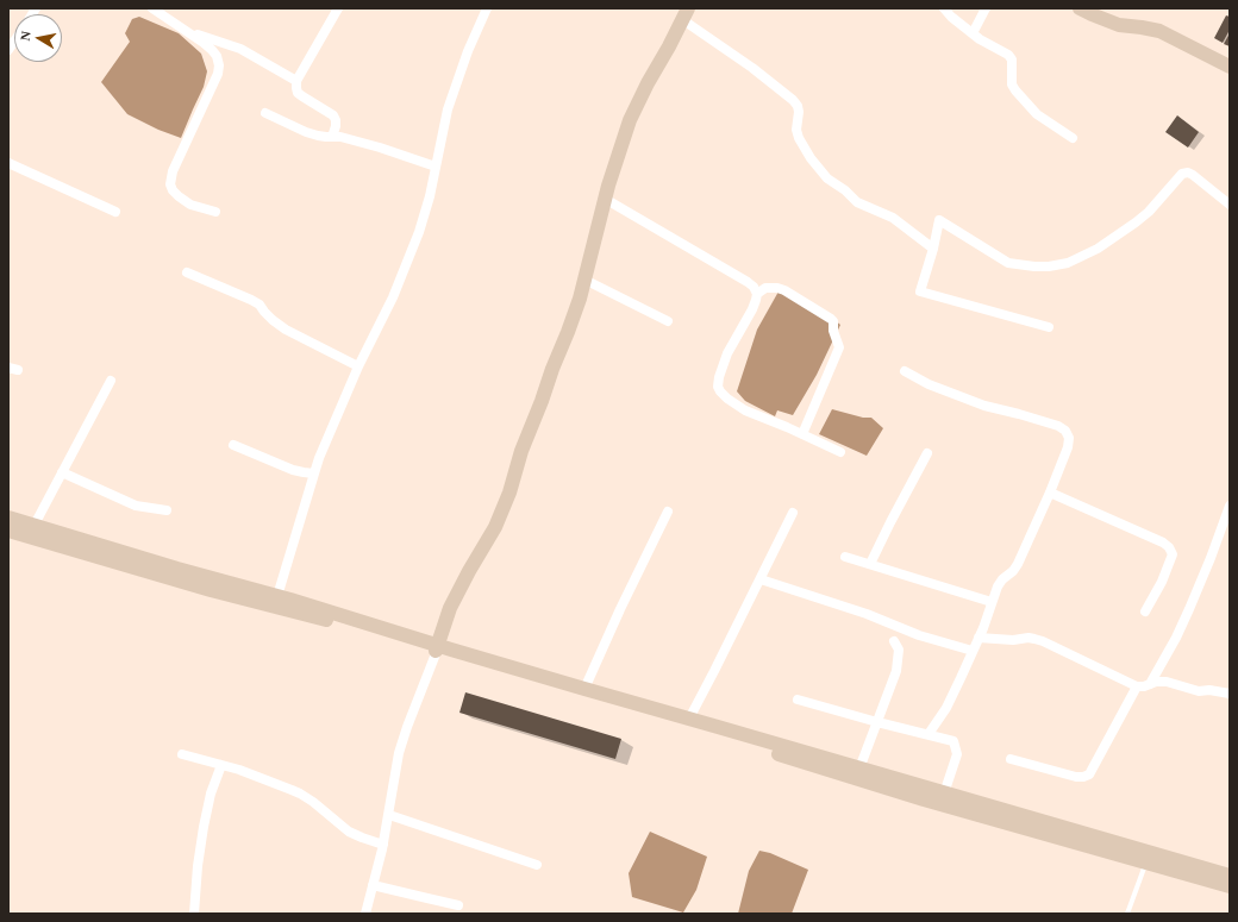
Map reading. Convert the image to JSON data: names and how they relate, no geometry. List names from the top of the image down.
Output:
{
  "north": "left"
}
